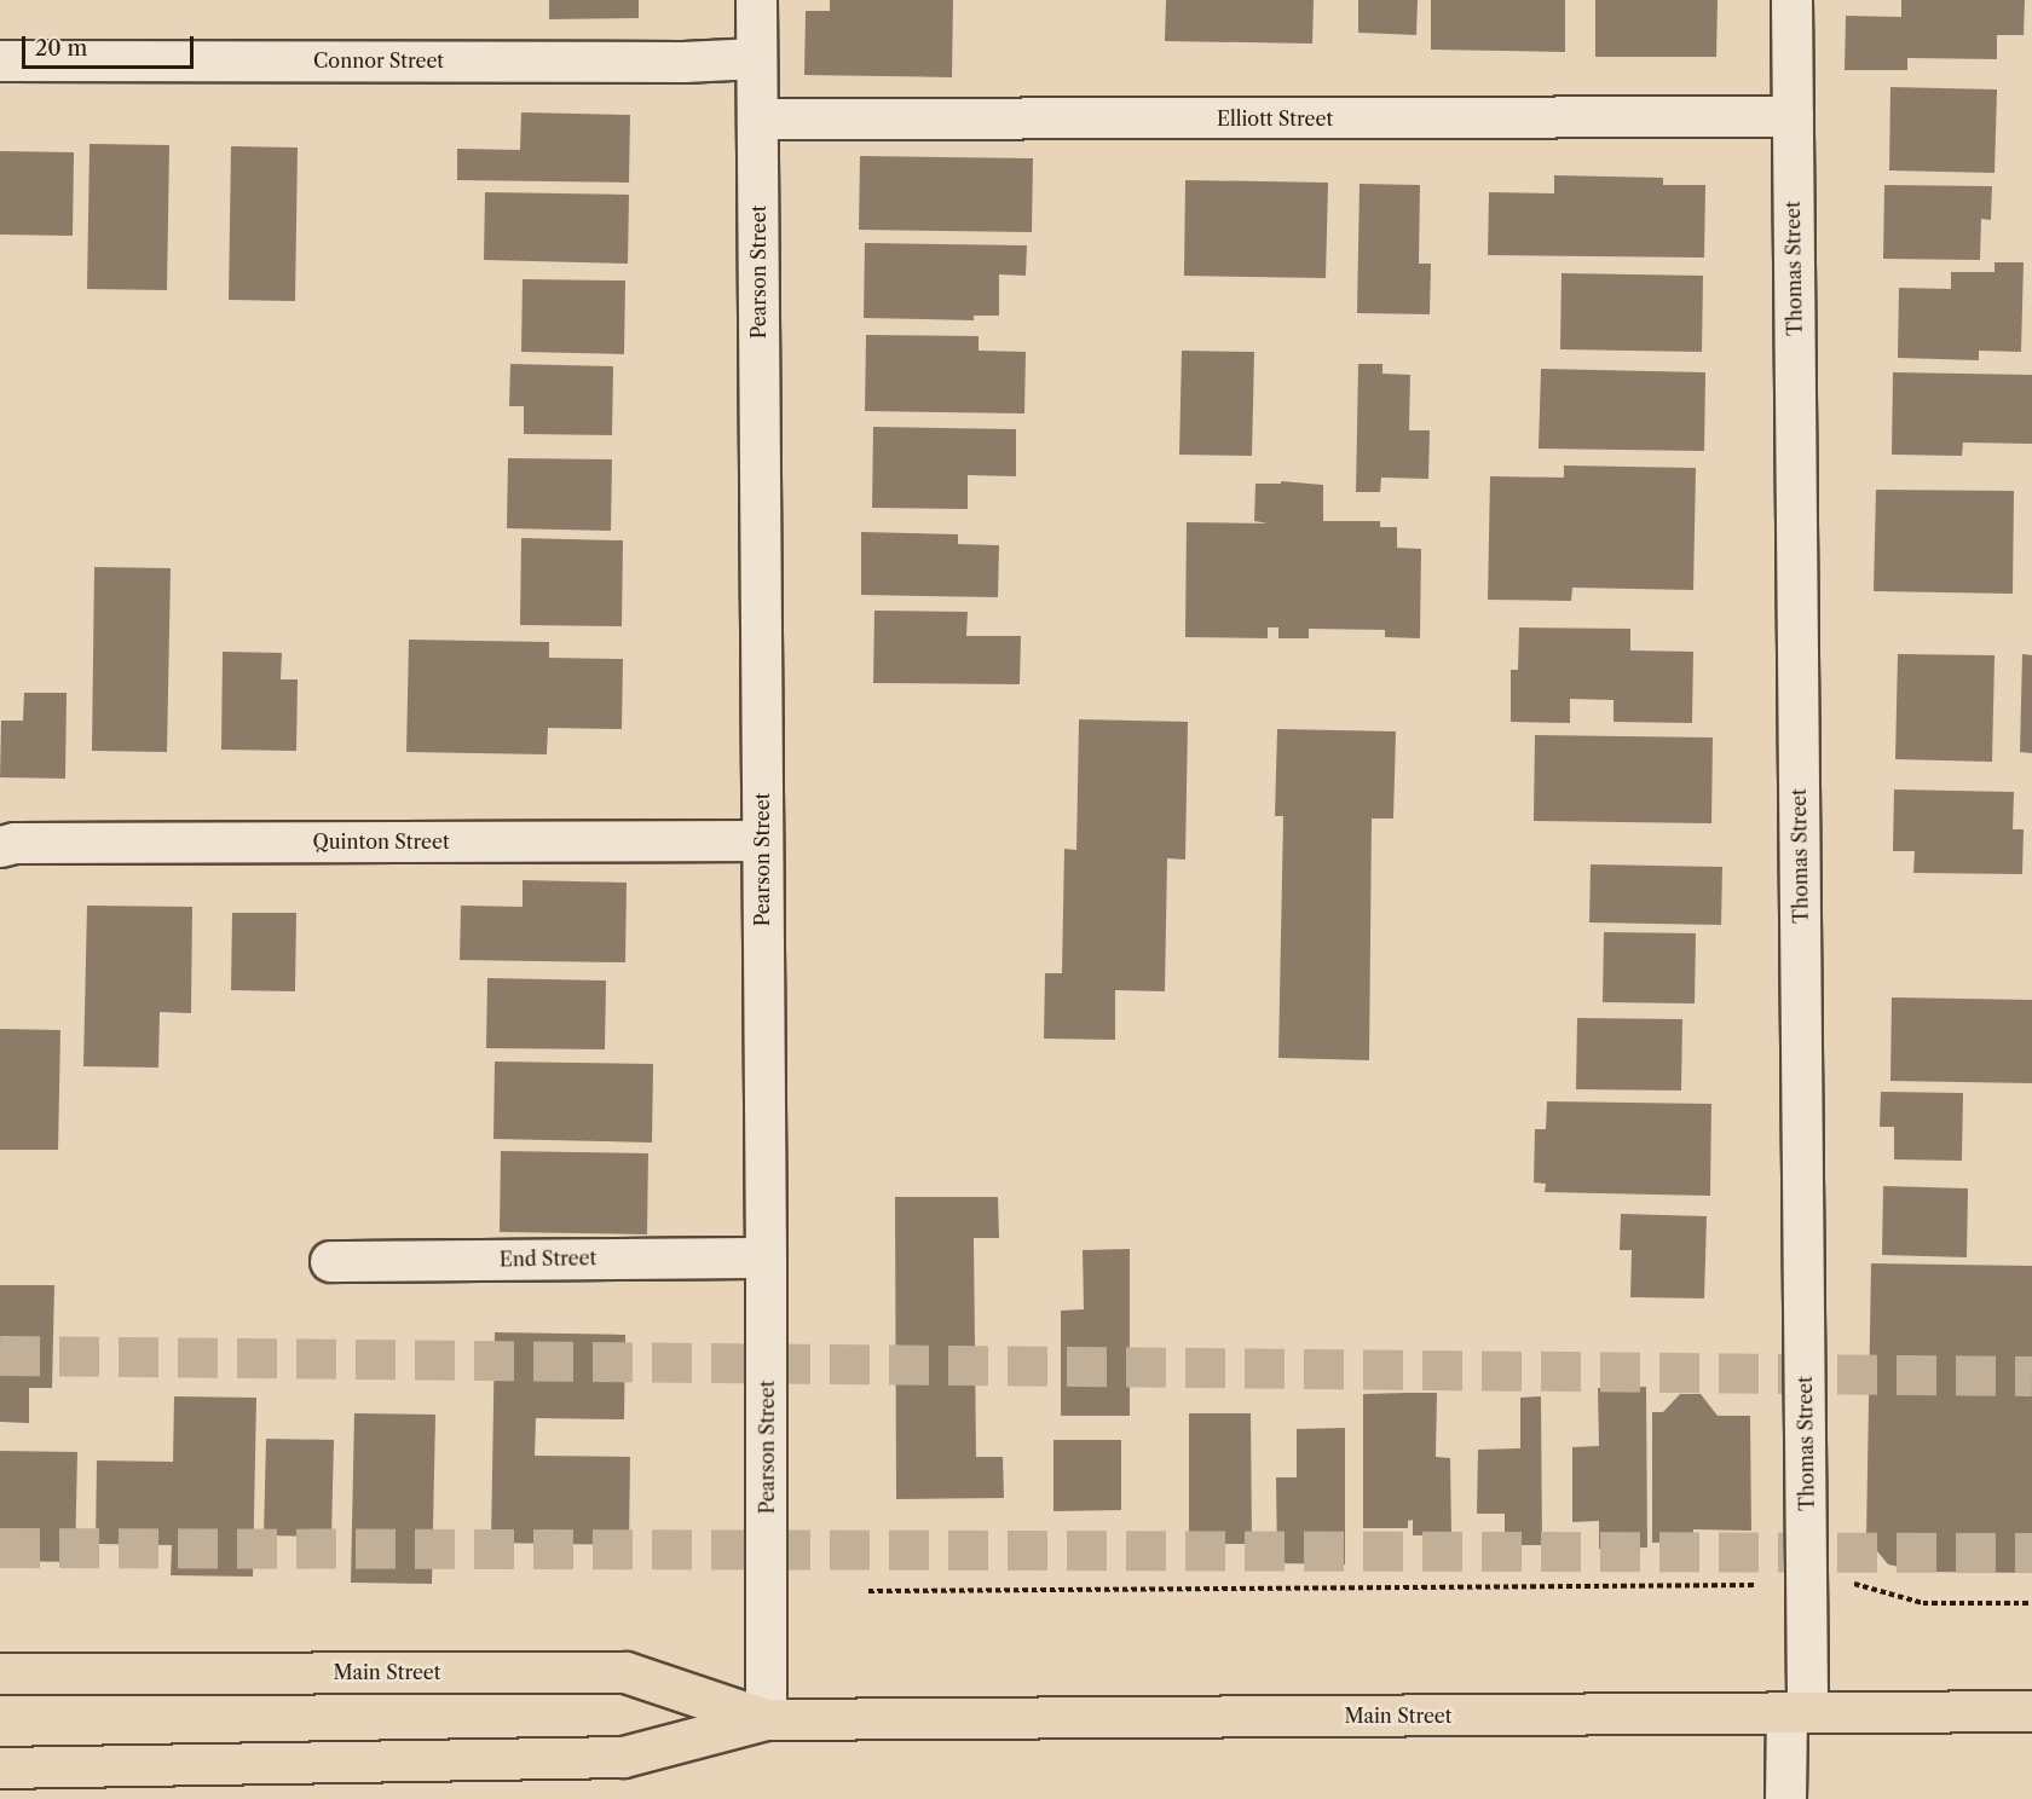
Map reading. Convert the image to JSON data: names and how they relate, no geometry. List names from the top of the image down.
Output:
{
  "streets": {
    "highway": ["Main Street"],
    "street": [
      "Connor Street",
      "Elliott Street",
      "Thomas Street",
      "Pearson Street",
      "Quinton Street",
      "End Street"
    ]
  },
  "crossings": [
    ["Connor Street", "Pearson Street"],
    ["Elliott Street", "Thomas Street"],
    ["Elliott Street", "Pearson Street"],
    ["Thomas Street", "Main Street"],
    ["Pearson Street", "Quinton Street"],
    ["Pearson Street", "End Street"],
    ["Pearson Street", "Main Street"]
  ],
  "scale_bar": "20 m"
}
